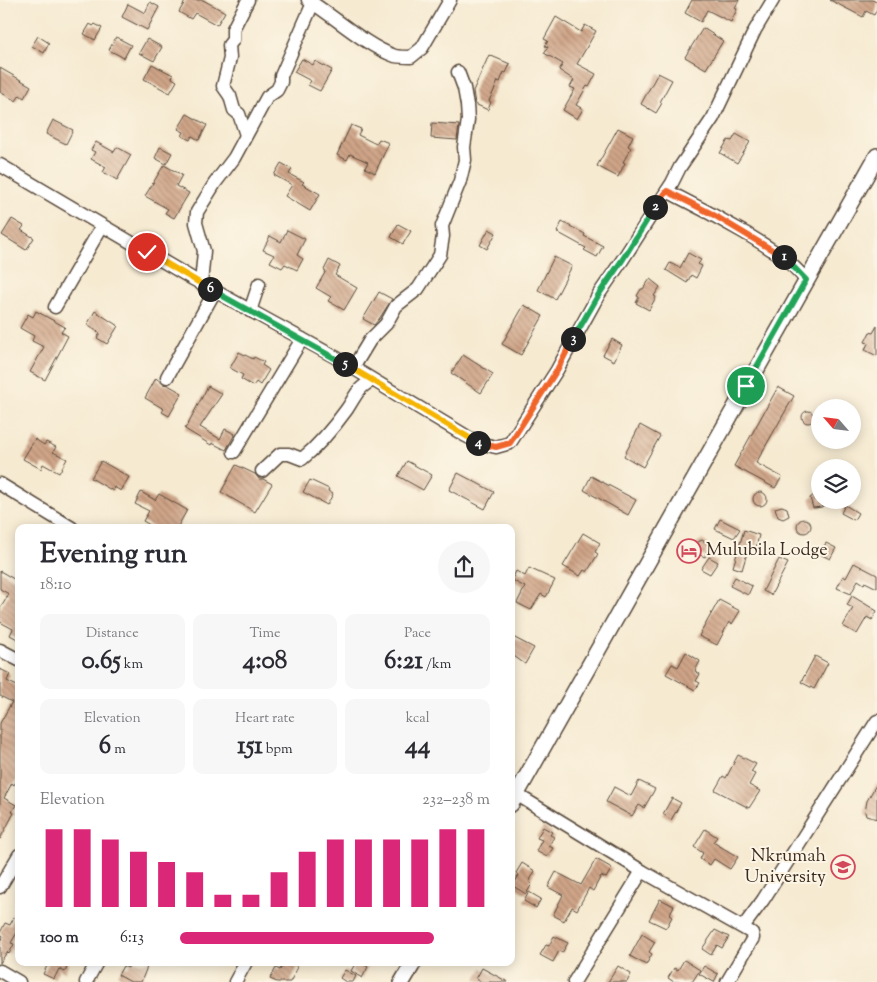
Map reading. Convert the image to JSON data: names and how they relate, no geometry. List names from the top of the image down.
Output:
{
  "places": {
    "hotel": ["Mulubila Lodge"],
    "school or university": ["Nkrumah University"]
  },
  "north": "top left",
  "page": {
    "pins": [
      "2",
      "1",
      "6",
      "3",
      "5",
      "4"
    ],
    "heading": ["Evening run", "18:10"],
    "stats": [
      ["Distance", "0.65 km"],
      ["Time", "4:08"],
      ["Pace", "6:21 /km"],
      ["Elevation", "6 m"],
      ["Heart rate", "151 bpm"],
      ["kcal", "44"]
    ],
    "chart": ["Elevation", "232–238 m"],
    "list": [
      {
        "name": "100 m",
        "note": "6:13"
      }
    ]
  }
}
